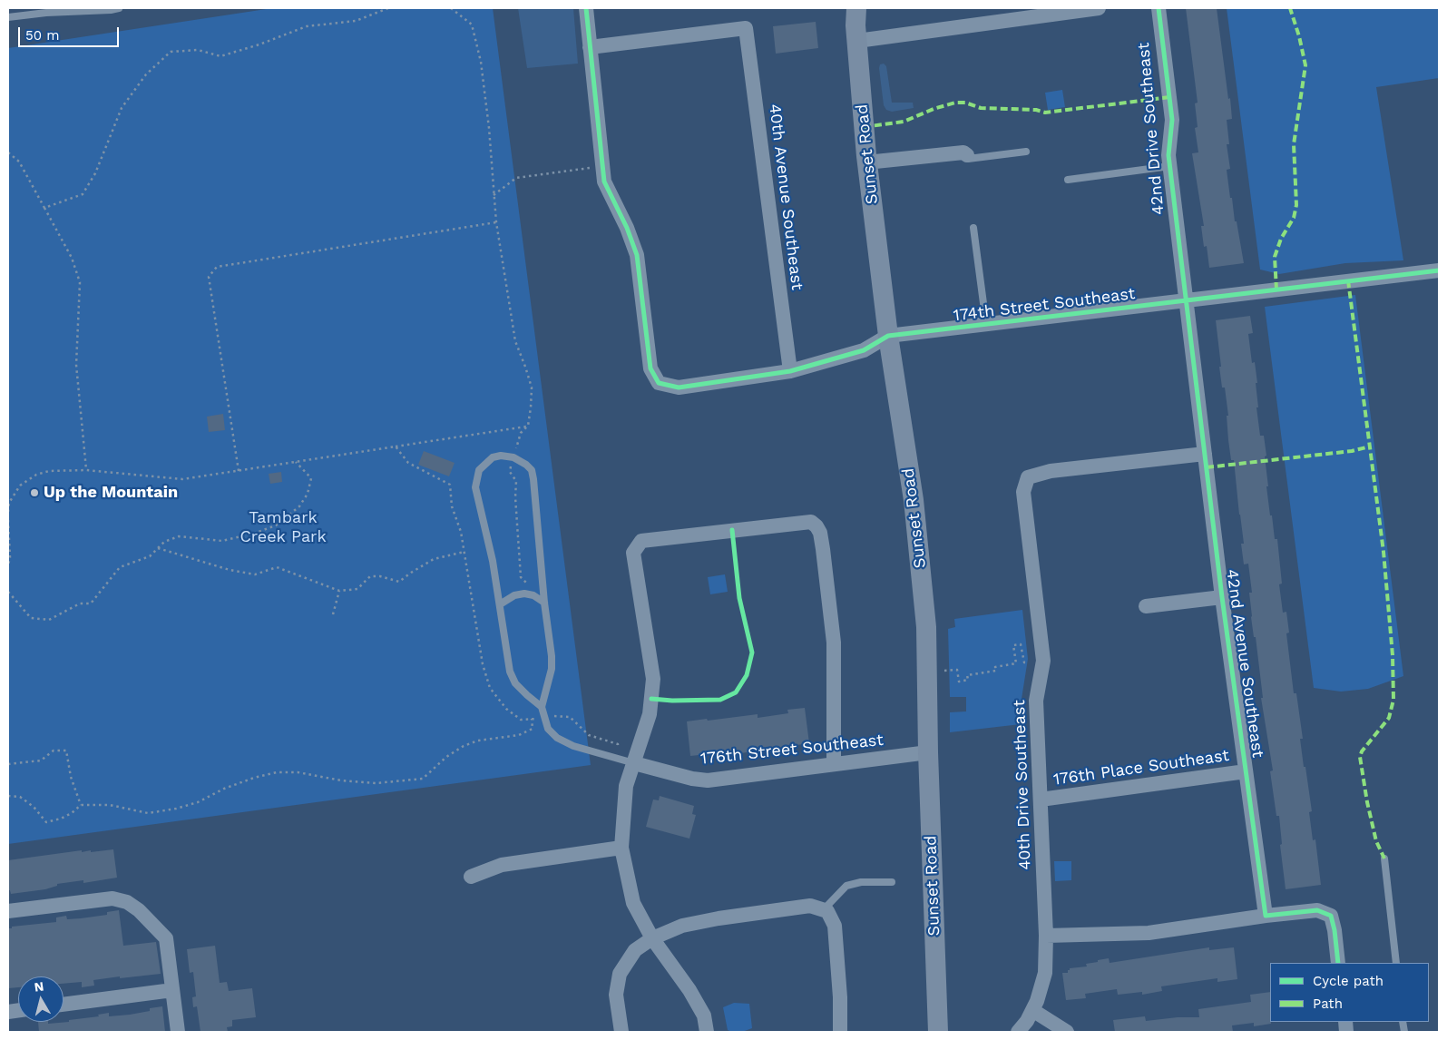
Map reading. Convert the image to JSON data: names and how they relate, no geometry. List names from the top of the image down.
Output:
{
  "streets": {
    "street": [
      "42nd Drive Southeast",
      "Sunset Road",
      "40th Avenue Southeast",
      "174th Street Southeast",
      "42nd Avenue Southeast",
      "176th Street Southeast",
      "176th Place Southeast",
      "40th Drive Southeast"
    ]
  },
  "crossings": [
    ["42nd Drive Southeast", "174th Street Southeast"],
    ["42nd Drive Southeast", "42nd Avenue Southeast"],
    ["Sunset Road", "174th Street Southeast"],
    ["Sunset Road", "176th Street Southeast"],
    ["40th Avenue Southeast", "174th Street Southeast"],
    ["174th Street Southeast", "42nd Avenue Southeast"],
    ["42nd Avenue Southeast", "176th Place Southeast"],
    ["42nd Avenue Southeast", "40th Drive Southeast"],
    ["176th Place Southeast", "40th Drive Southeast"]
  ],
  "parks": ["Tambark Creek Park"],
  "places": ["Up the Mountain"],
  "legend": ["Cycle path", "Path"],
  "scale_bar": "50 m",
  "north": "top"
}
